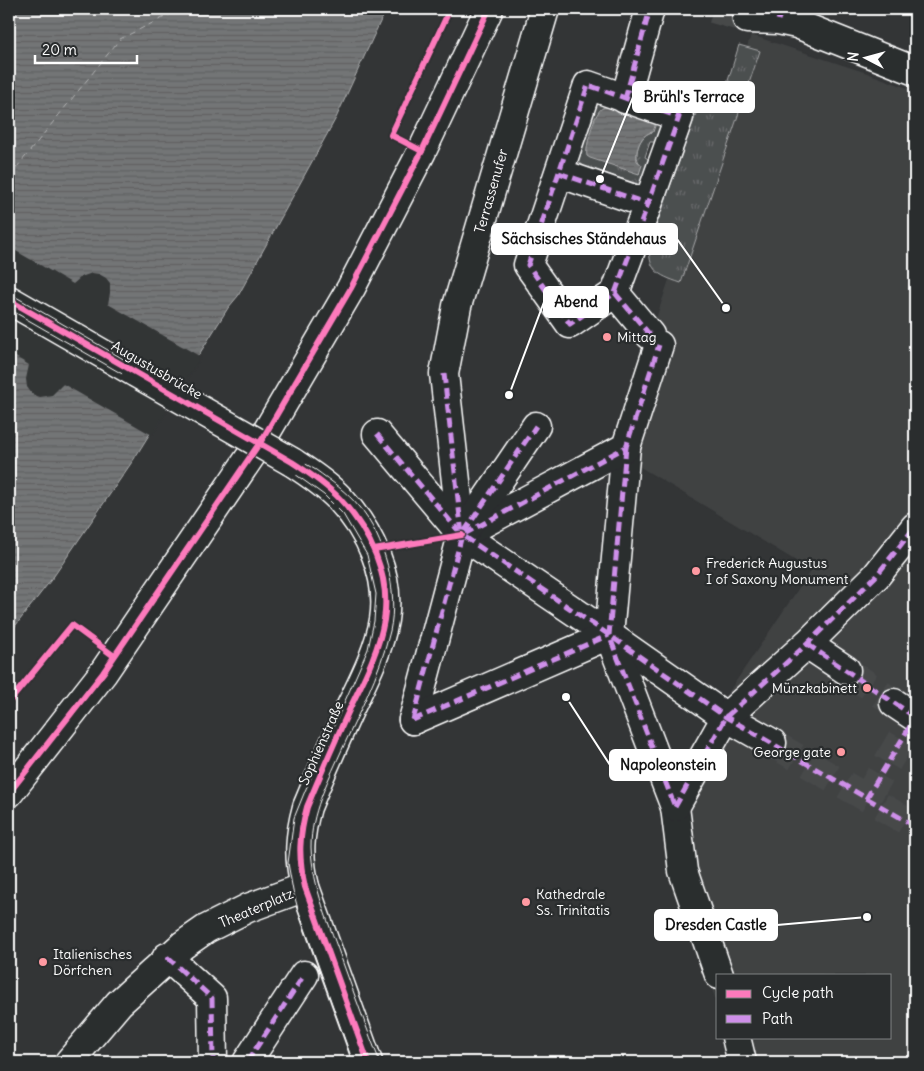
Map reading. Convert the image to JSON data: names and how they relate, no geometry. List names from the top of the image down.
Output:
{
  "streets": {
    "street": [
      "Terrassenufer",
      "Augustusbrücke",
      "Sophienstraße",
      "Theaterplatz"
    ]
  },
  "crossings": [
    ["Augustusbrücke", "Sophienstraße"],
    ["Sophienstraße", "Theaterplatz"]
  ],
  "places": [
    "Brühl's Terrace",
    "Sächsisches Ständehaus",
    "Mittag",
    "Abend",
    "Frederick Augustus I of Saxony Monument",
    "Münzkabinett",
    "Napoleonstein",
    "George gate",
    "Kathedrale Ss. Trinitatis",
    "Dresden Castle",
    "Italienisches Dörfchen"
  ],
  "legend": ["Cycle path", "Path"],
  "scale_bar": "20 m",
  "north": "left"
}
